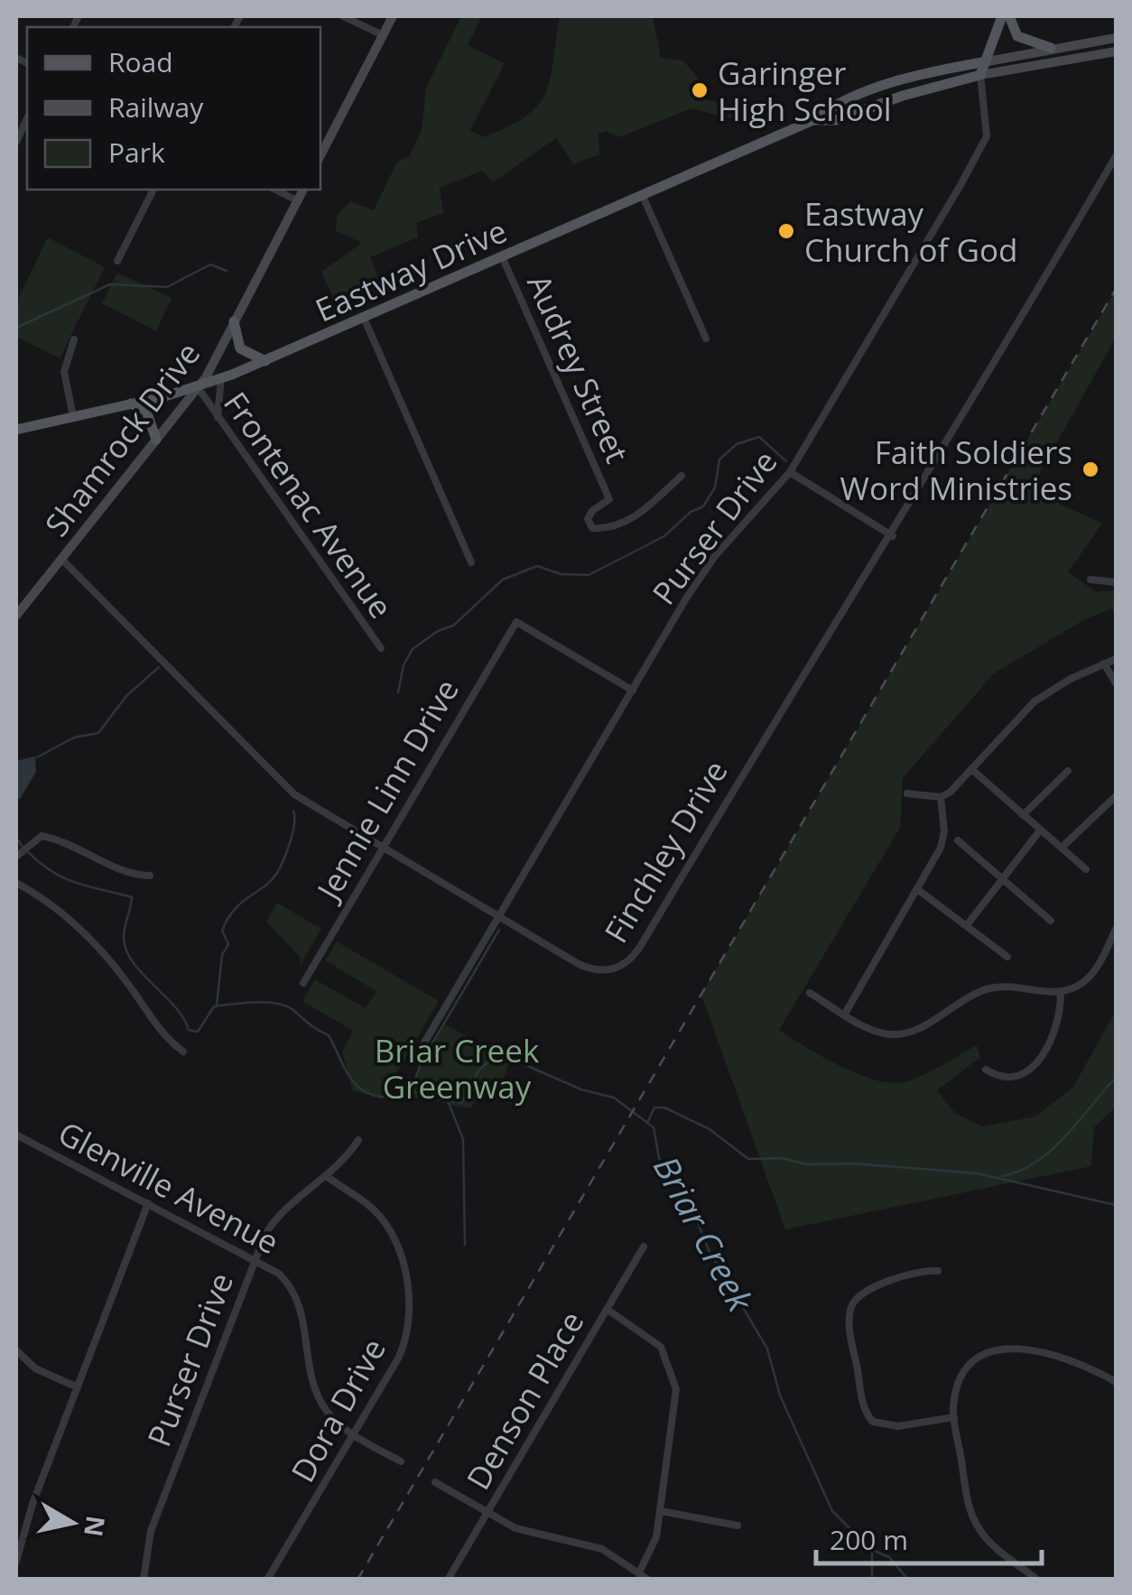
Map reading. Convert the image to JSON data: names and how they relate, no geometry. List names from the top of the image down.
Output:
{
  "streets": {
    "main road": ["Eastway Drive"],
    "street": [
      "Audrey Street",
      "Shamrock Drive",
      "Frontenac Avenue",
      "Purser Drive",
      "Jennie Linn Drive",
      "Finchley Drive",
      "Glenville Avenue",
      "Denson Place",
      "Dora Drive"
    ]
  },
  "crossings": [
    ["Eastway Drive", "Audrey Street"],
    ["Eastway Drive", "Shamrock Drive"],
    ["Eastway Drive", "Frontenac Avenue"],
    ["Eastway Drive", "Purser Drive"],
    ["Shamrock Drive", "Frontenac Avenue"],
    ["Shamrock Drive", "Finchley Drive"],
    ["Purser Drive", "Jennie Linn Drive"],
    ["Purser Drive", "Finchley Drive"],
    ["Purser Drive", "Glenville Avenue"],
    ["Purser Drive", "Dora Drive"],
    ["Jennie Linn Drive", "Finchley Drive"],
    ["Glenville Avenue", "Dora Drive"]
  ],
  "water": ["Briar Creek"],
  "parks": ["Briar Creek Greenway"],
  "places": ["Garinger High School", "Eastway Church of God", "Faith Soldiers Word Ministries"],
  "legend": ["Road", "Railway", "Park"],
  "scale_bar": "200 m",
  "north": "right"
}
